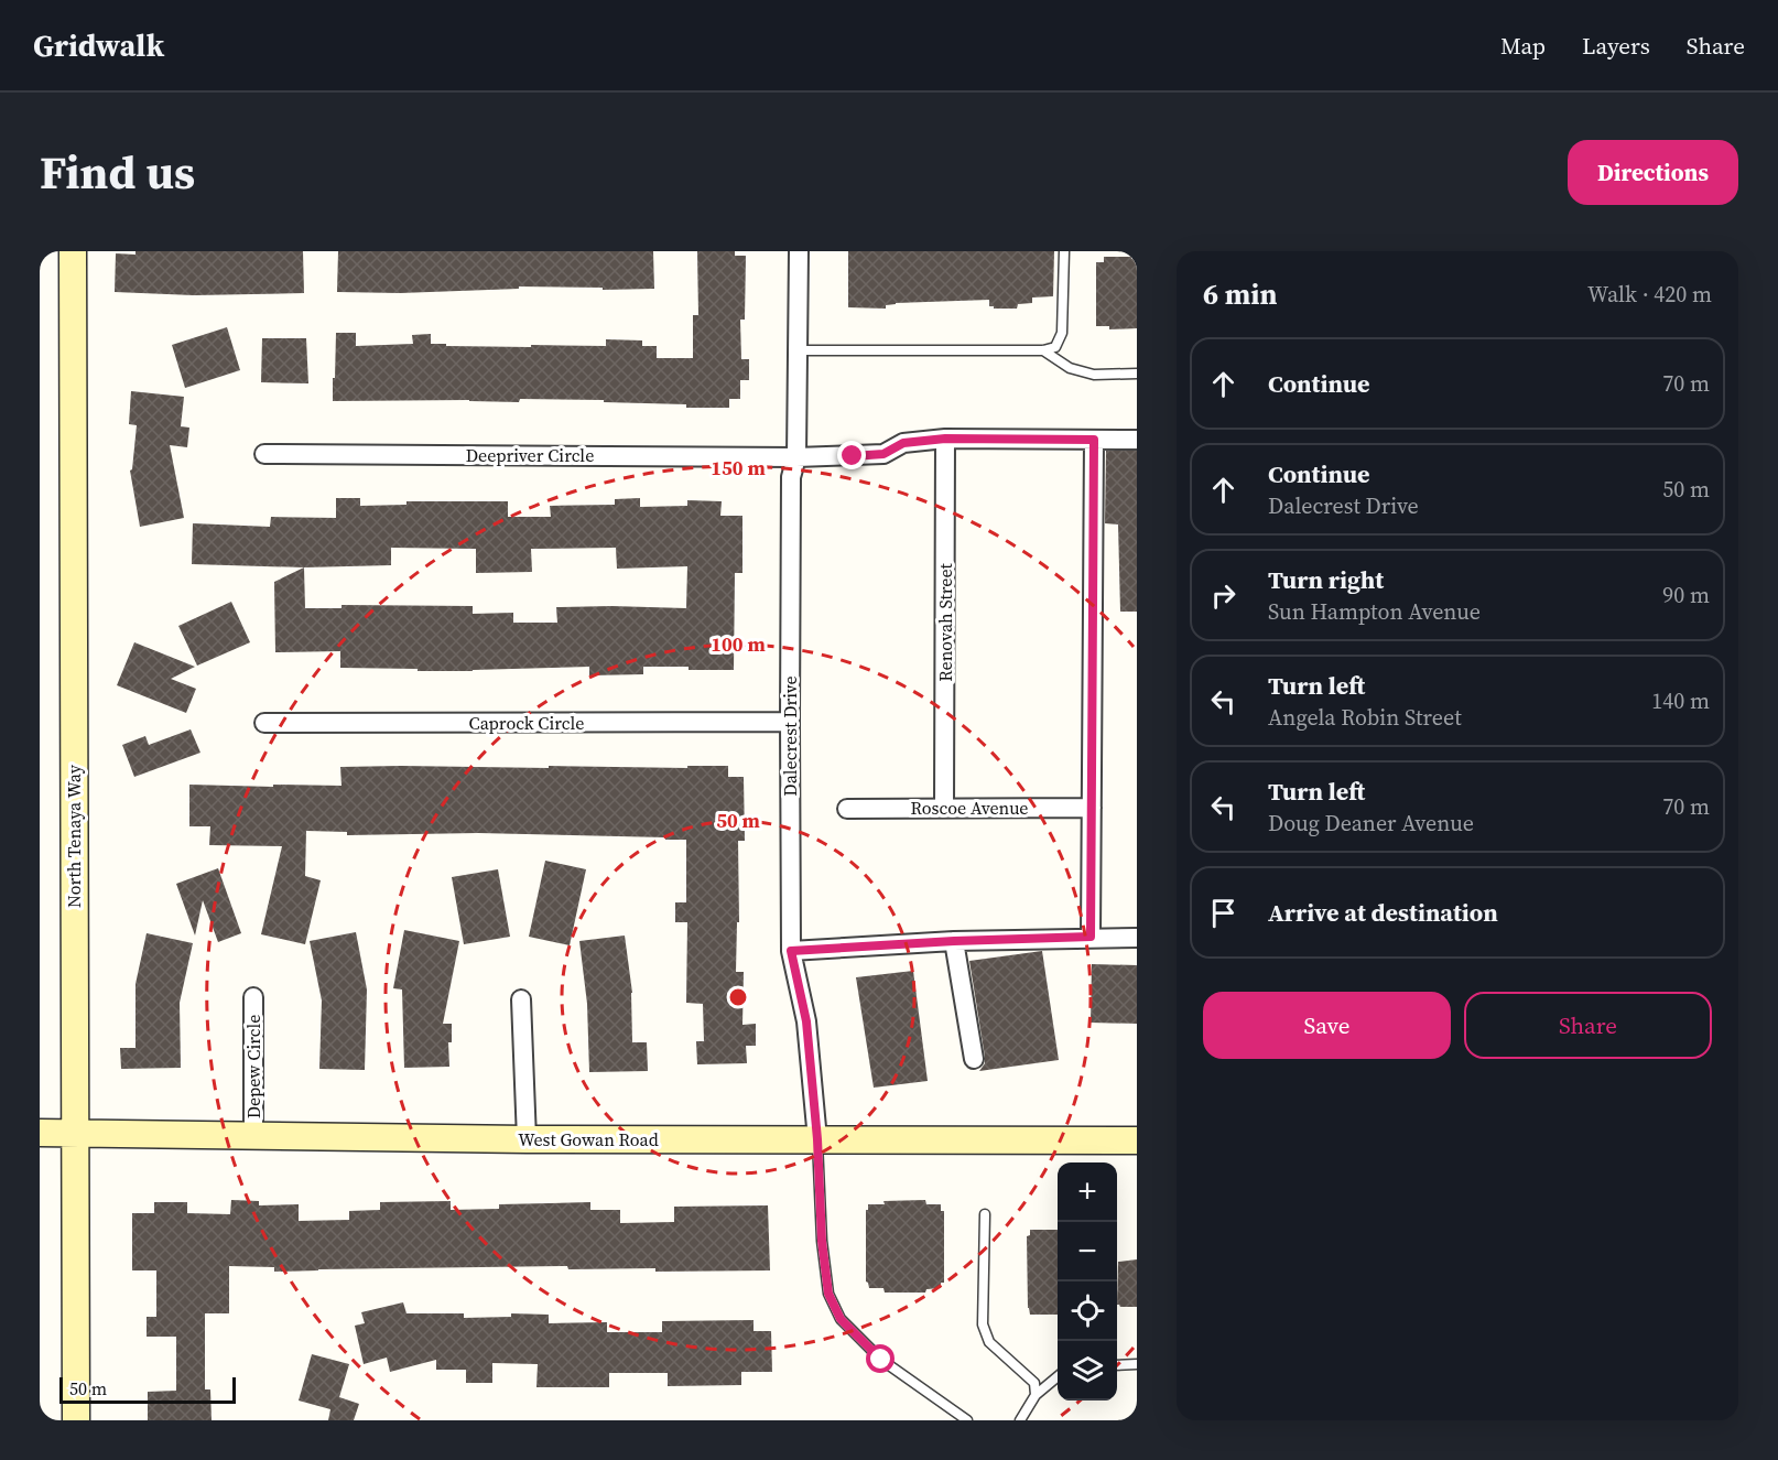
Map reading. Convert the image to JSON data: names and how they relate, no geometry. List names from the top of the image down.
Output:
{
  "streets": {
    "main road": ["North Tenaya Way", "West Gowan Road"],
    "street": [
      "Deepriver Circle",
      "Renovah Street",
      "Caprock Circle",
      "Dalecrest Drive",
      "Roscoe Avenue",
      "Depew Circle"
    ]
  },
  "crossings": [
    ["Deepriver Circle", "Renovah Street"],
    ["Deepriver Circle", "Dalecrest Drive"],
    ["Renovah Street", "Roscoe Avenue"],
    ["Caprock Circle", "Dalecrest Drive"],
    ["Dalecrest Drive", "West Gowan Road"],
    ["North Tenaya Way", "West Gowan Road"],
    ["Depew Circle", "West Gowan Road"]
  ],
  "scale_bar": "50 m",
  "page": {
    "header": "Gridwalk",
    "nav": ["Map", "Layers", "Share"],
    "title": "Find us",
    "buttons": [
      "Directions",
      ["Save", "Share"]
    ],
    "heading": ["6 min", "Walk · 420 m"],
    "list": [
      ["Continue", "70 m"],
      ["Continue", "Dalecrest Drive", "50 m"],
      ["Turn right", "Sun Hampton Avenue", "90 m"],
      ["Turn left", "Angela Robin Street", "140 m"],
      ["Turn left", "Doug Deaner Avenue", "70 m"],
      "Arrive at destination"
    ],
    "map_buttons": ["+", "−"],
    "scale": "50 m"
  },
  "rings": ["150 m", "100 m", "50 m"]
}
